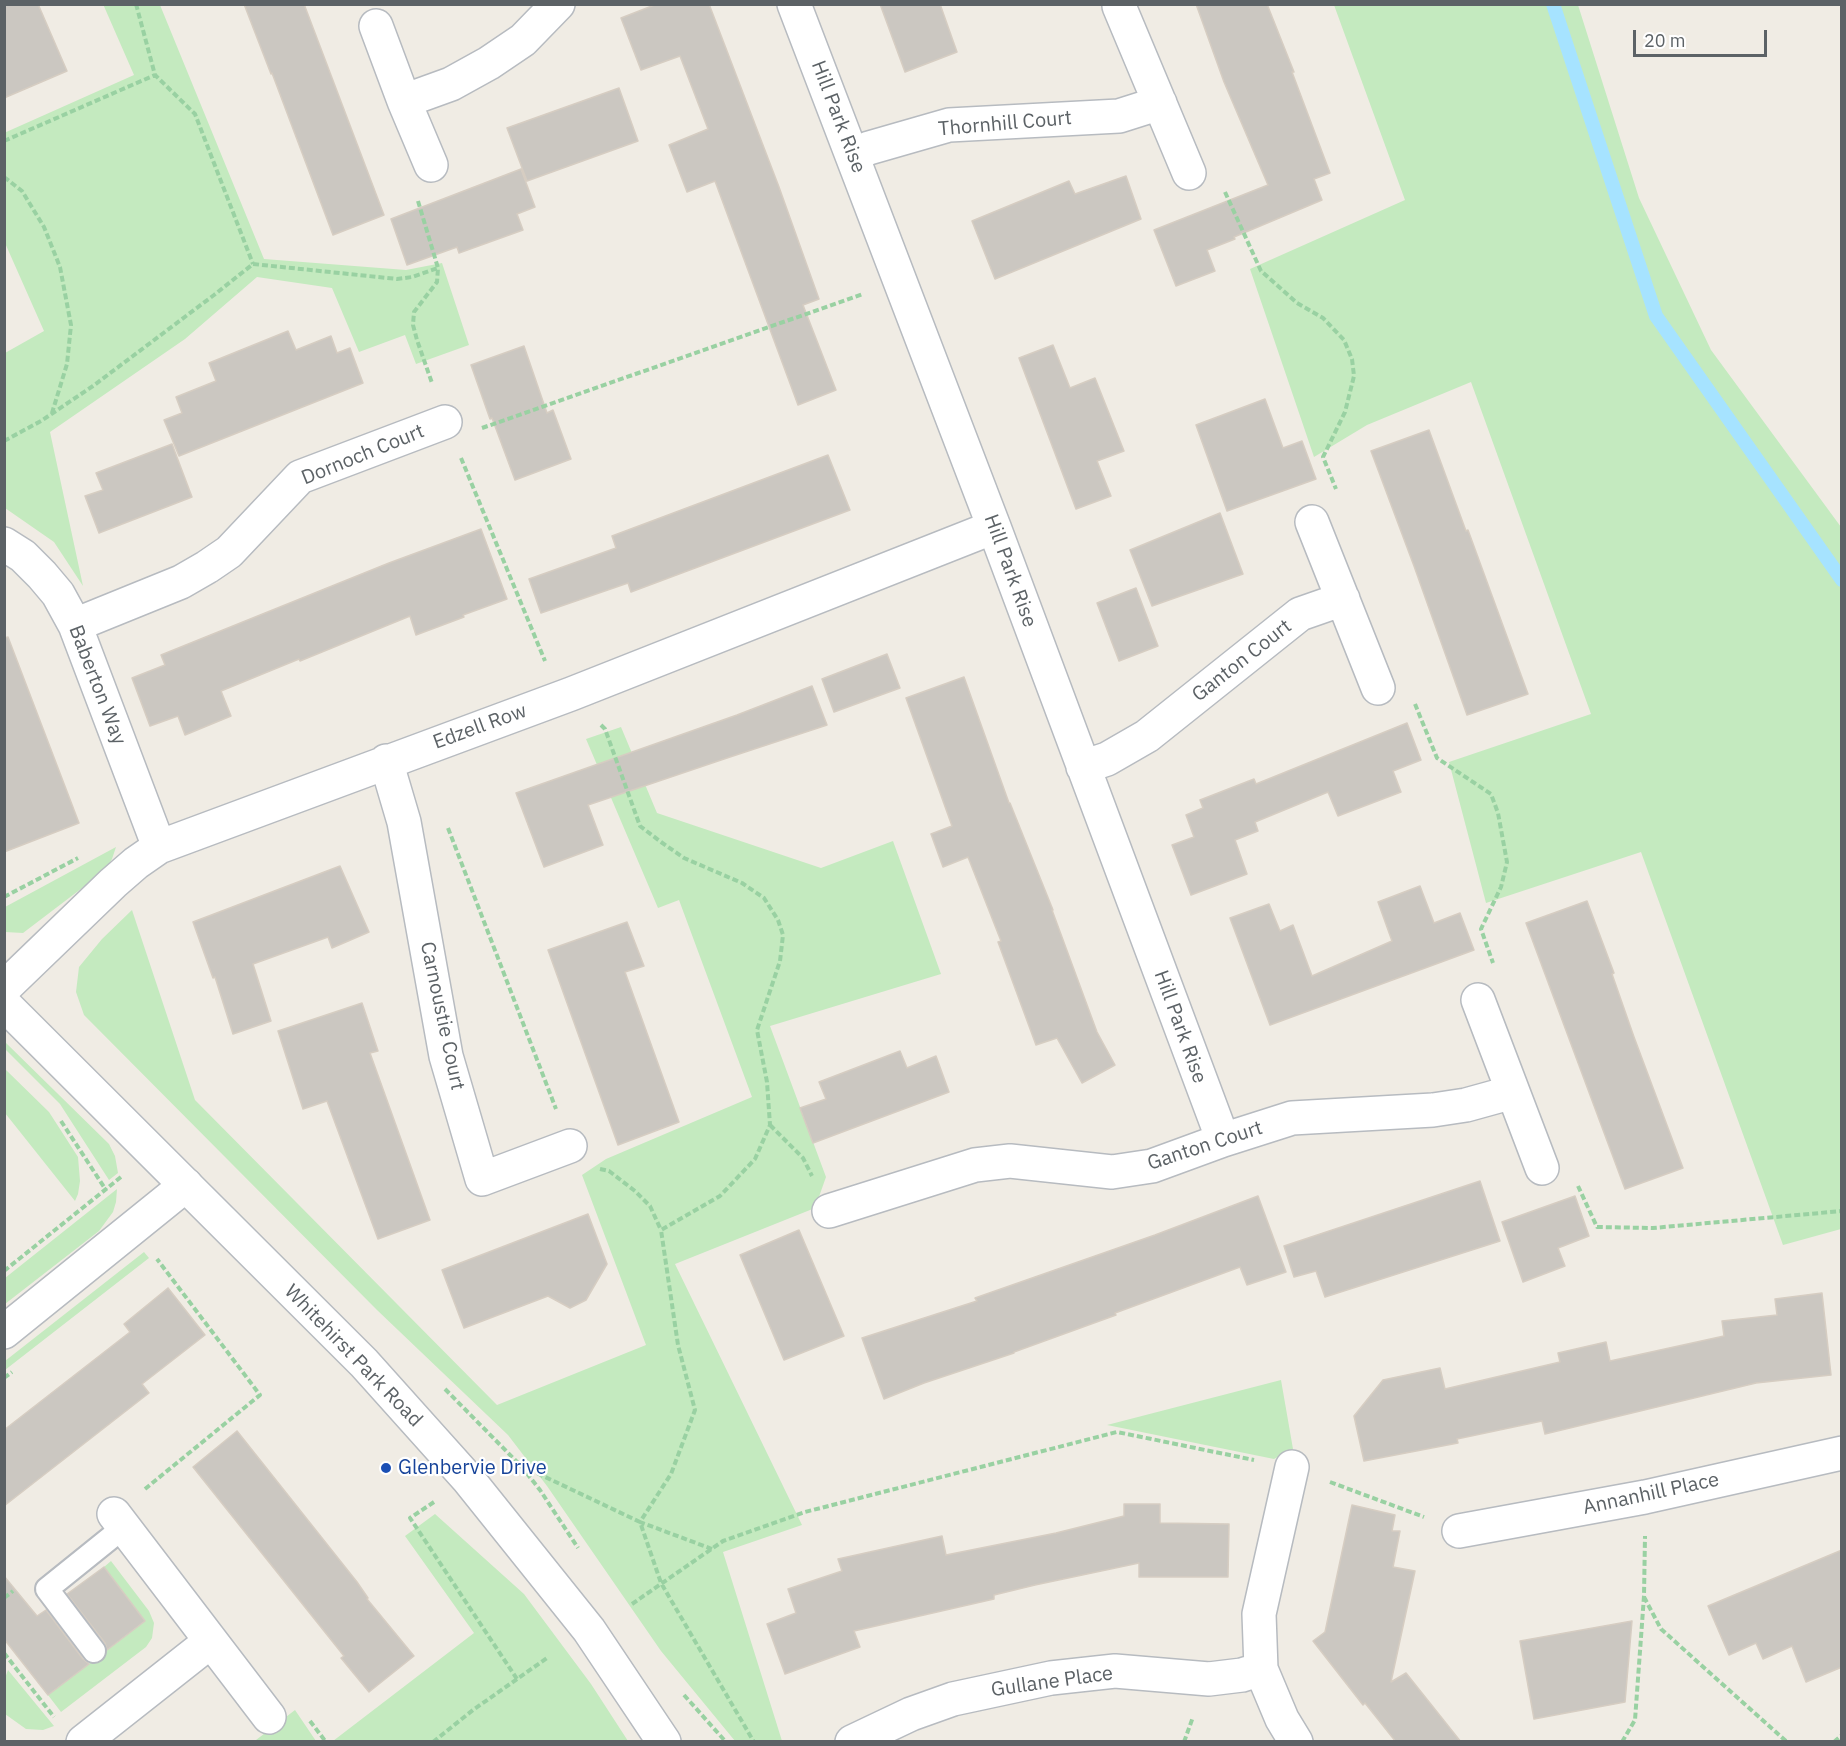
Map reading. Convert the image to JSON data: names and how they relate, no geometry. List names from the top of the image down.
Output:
{
  "streets": {
    "street": [
      "Hill Park Rise",
      "Thornhill Court",
      "Dornoch Court",
      "Ganton Court",
      "Baberton Way",
      "Edzell Row",
      "Carnoustie Court",
      "Whitehirst Park Road",
      "Annanhill Place",
      "Gullane Place"
    ]
  },
  "crossings": [
    ["Hill Park Rise", "Thornhill Court"],
    ["Hill Park Rise", "Ganton Court"],
    ["Hill Park Rise", "Edzell Row"],
    ["Dornoch Court", "Baberton Way"],
    ["Baberton Way", "Edzell Row"],
    ["Edzell Row", "Carnoustie Court"]
  ],
  "places": ["Glenbervie Drive"],
  "scale_bar": "20 m"
}
